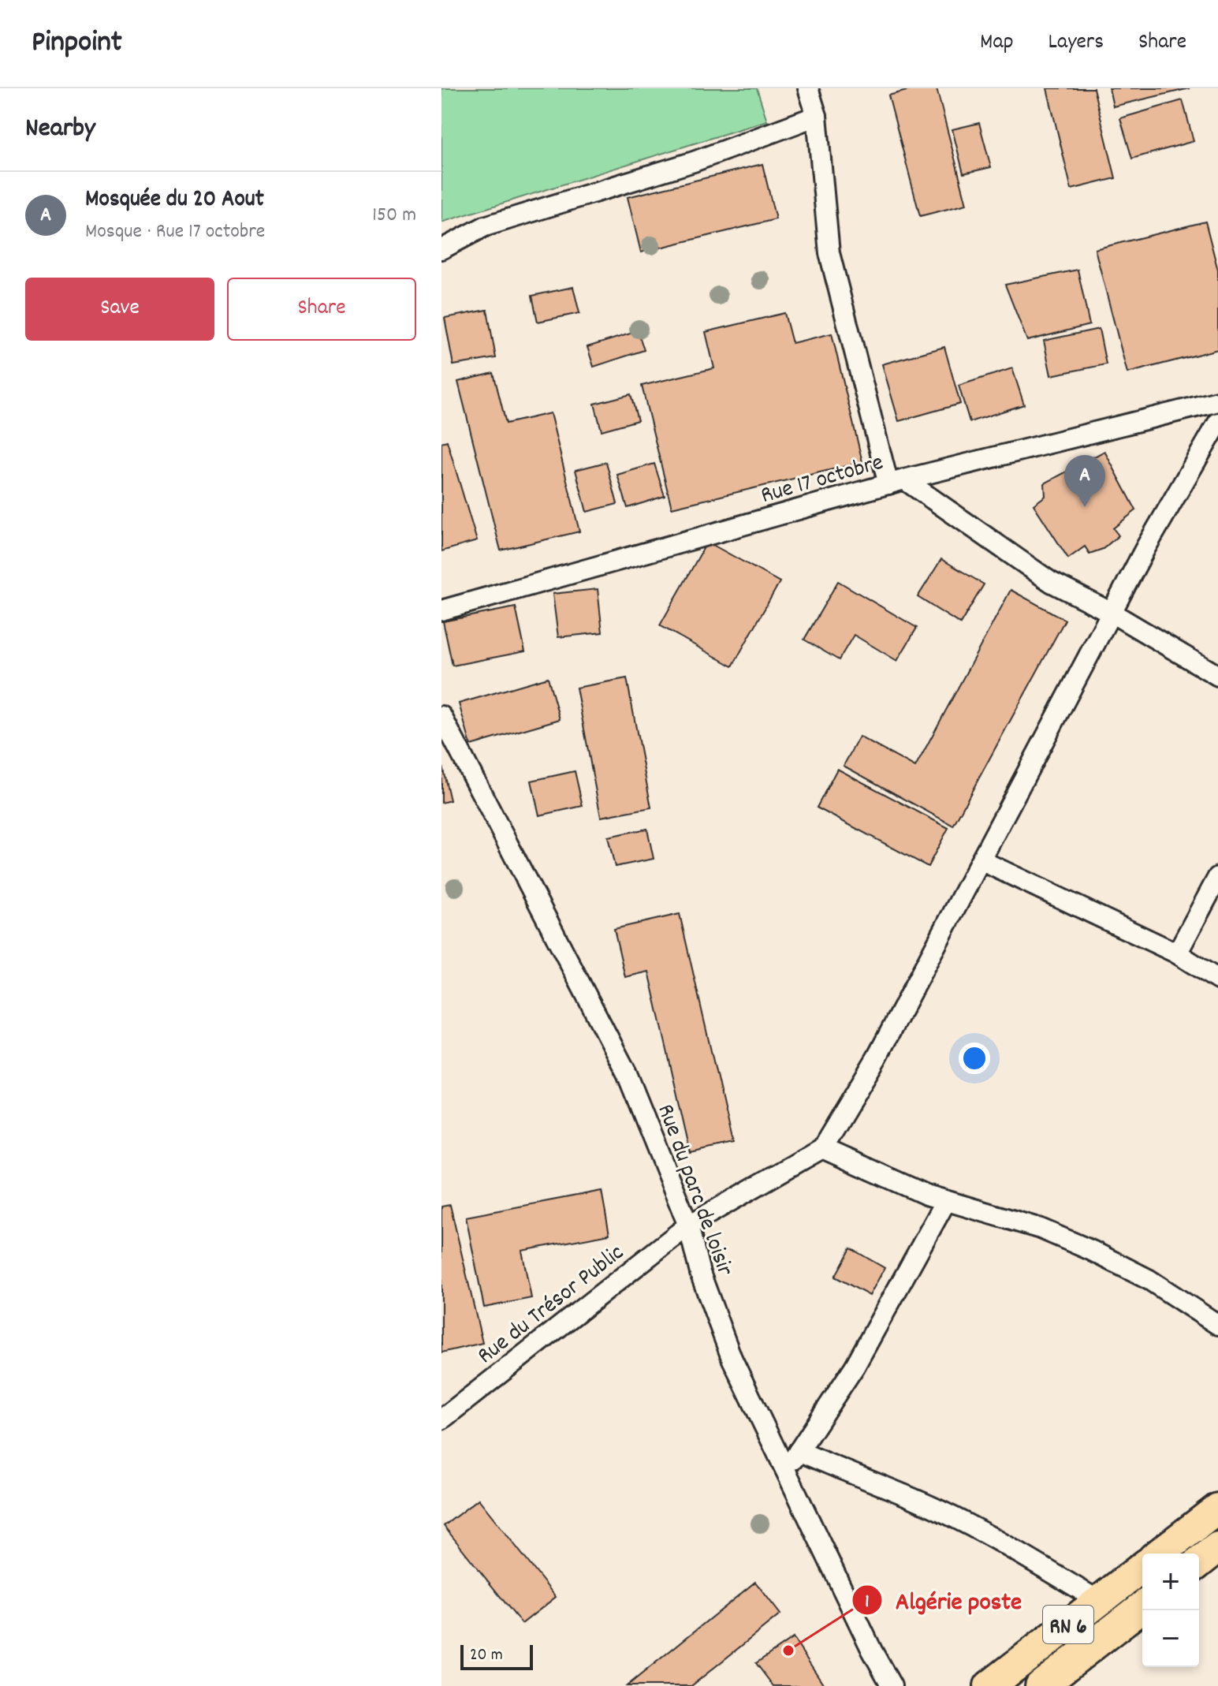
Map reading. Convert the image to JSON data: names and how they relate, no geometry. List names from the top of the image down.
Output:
{
  "streets": {
    "main road": ["RN 6"],
    "street": ["Rue 17 octobre", "Rue du parc de loisir", "Rue du Trésor Public"]
  },
  "crossings": [
    ["Rue du parc de loisir", "Rue du Trésor Public"]
  ],
  "places": ["Algérie poste"],
  "scale_bar": "20 m",
  "page": {
    "header": "Pinpoint",
    "nav": ["Map", "Layers", "Share"],
    "heading": "Nearby",
    "list": [
      {
        "mark": "A",
        "name": "Mosquée du 20 Aout",
        "note": "Mosque · Rue 17 octobre",
        "value": "150 m"
      }
    ],
    "buttons": ["Save", "Share"],
    "pins": "A",
    "map_buttons": ["+", "−"],
    "scale": "20 m"
  }
}
